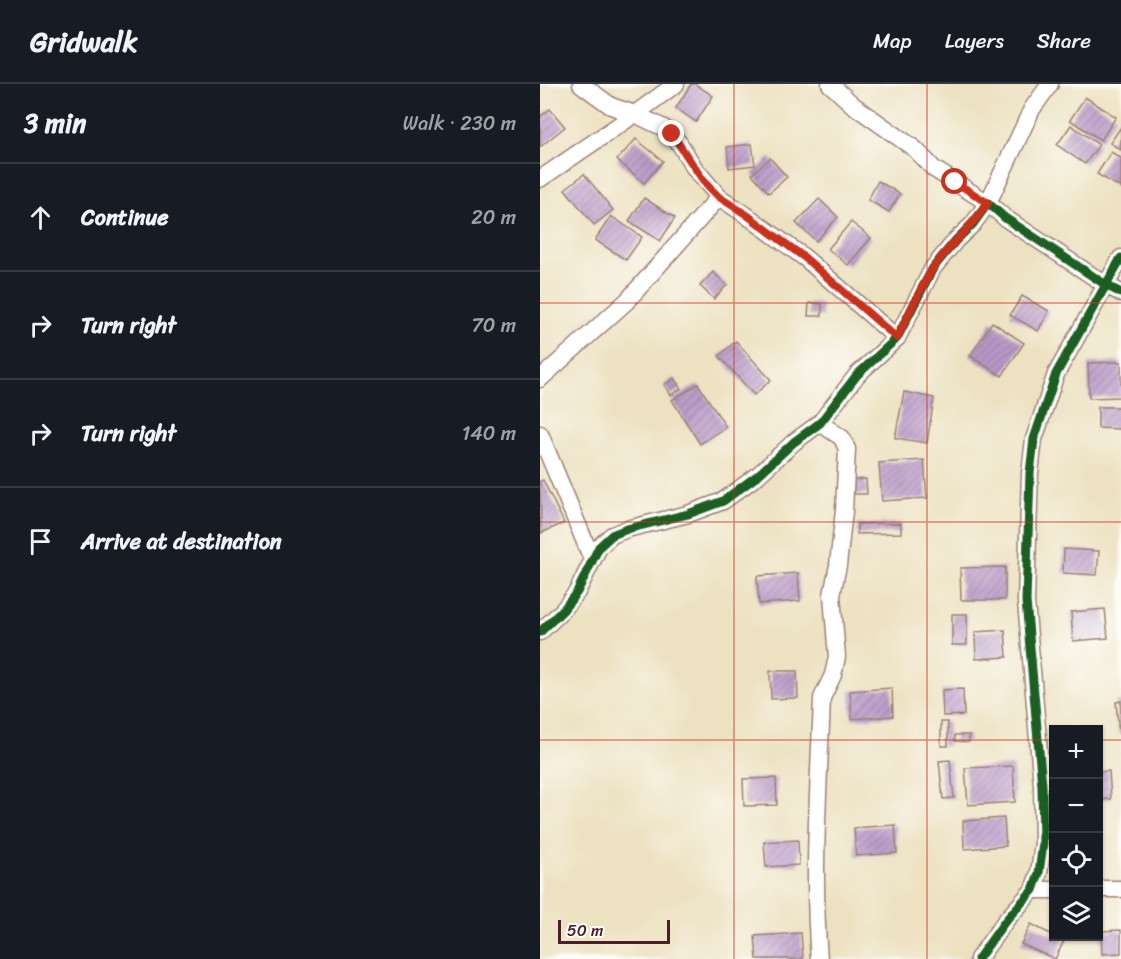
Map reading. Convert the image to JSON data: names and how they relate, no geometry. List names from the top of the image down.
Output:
{
  "scale_bar": "50 m",
  "page": {
    "header": "Gridwalk",
    "nav": ["Map", "Layers", "Share"],
    "heading": ["3 min", "Walk · 230 m"],
    "list": [
      ["Continue", "20 m"],
      ["Turn right", "70 m"],
      ["Turn right", "140 m"],
      "Arrive at destination"
    ],
    "map_buttons": ["+", "−"],
    "scale": "50 m"
  }
}
